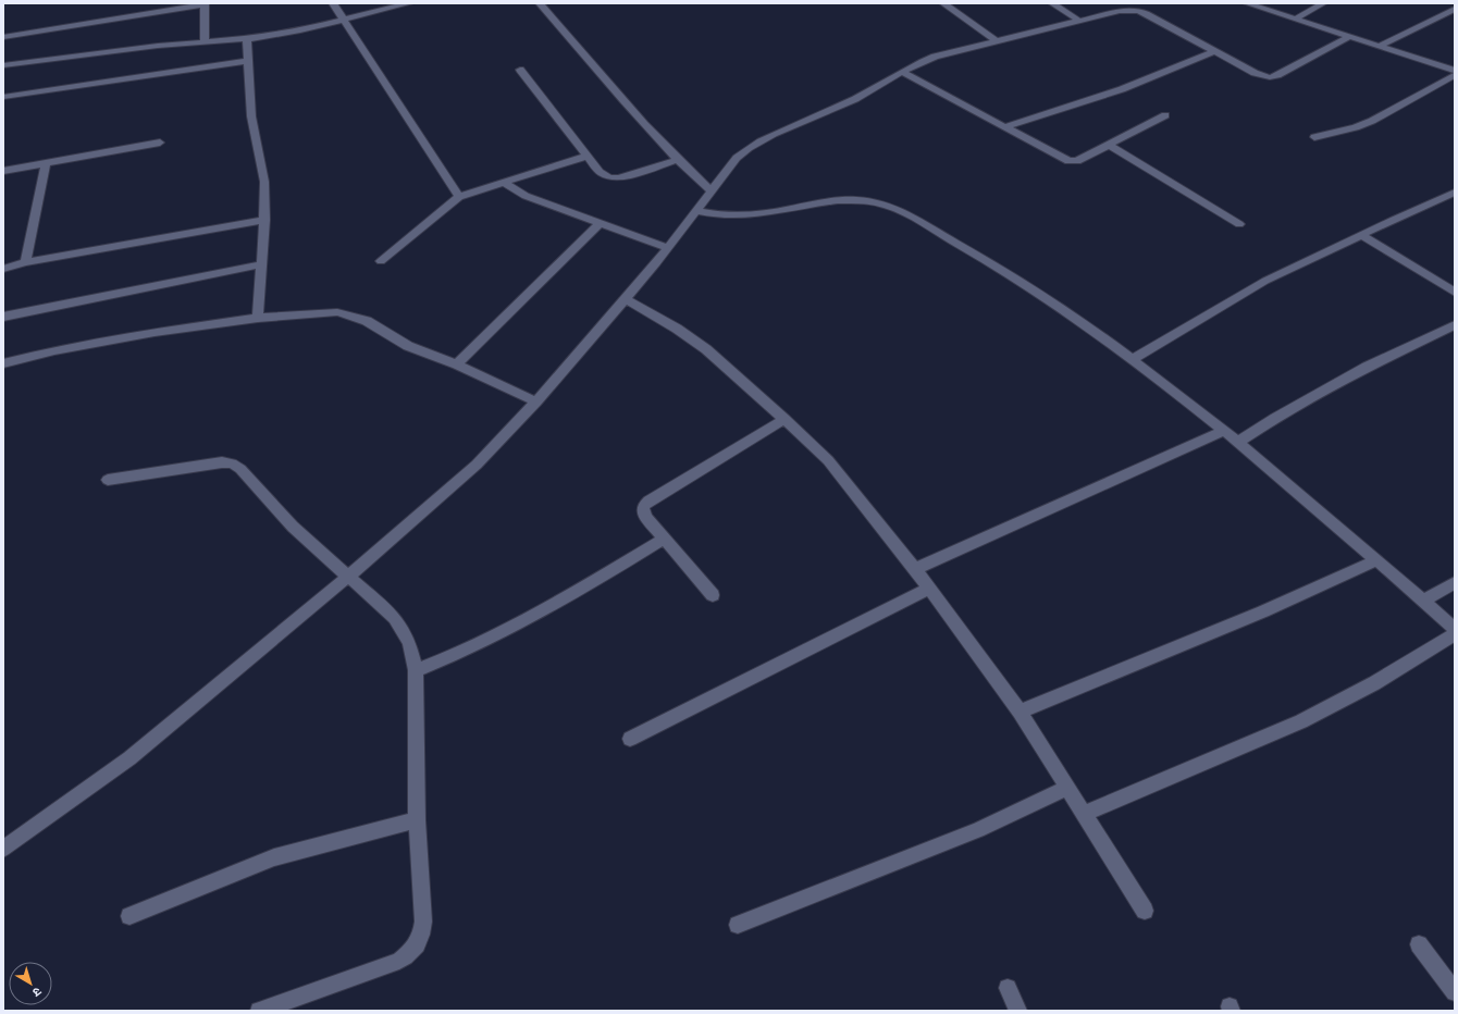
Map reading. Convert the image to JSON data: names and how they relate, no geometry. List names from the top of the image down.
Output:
{
  "north": "bottom right"
}
